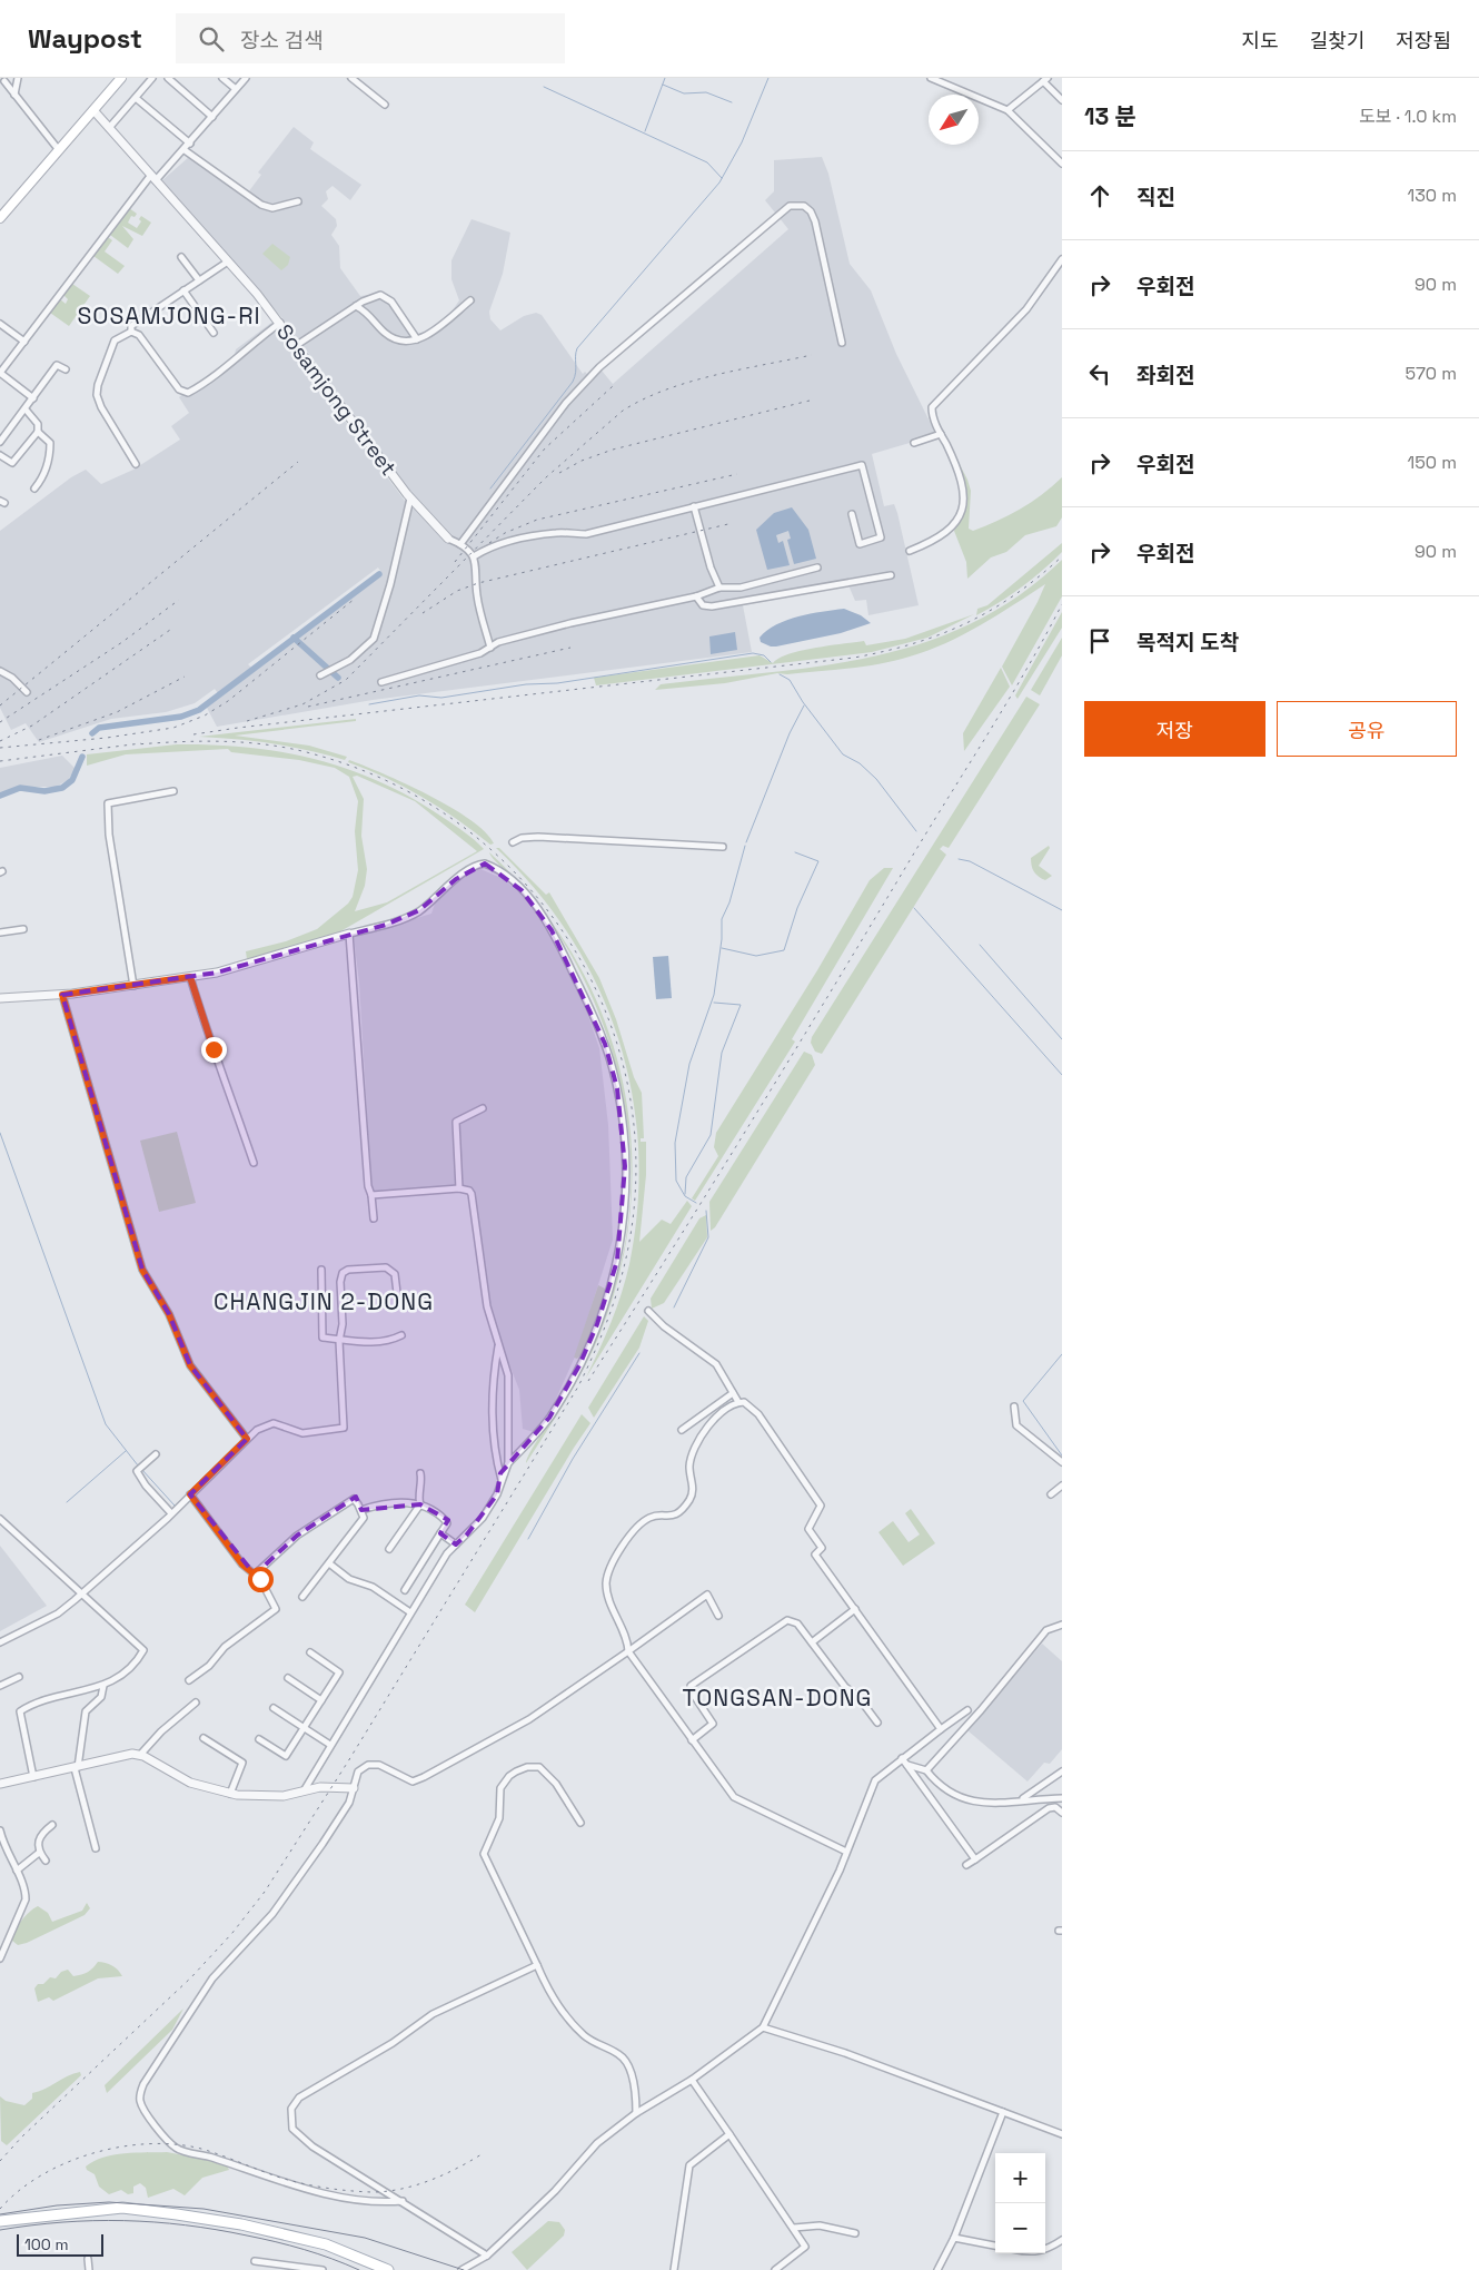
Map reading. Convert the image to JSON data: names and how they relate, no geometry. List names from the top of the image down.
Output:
{
  "streets": {
    "street": ["Sosamjong Street"]
  },
  "districts": ["SOSAMJONG-RI", "CHANGJIN 2-DONG", "TONGSAN-DONG"],
  "scale_bar": "100 m",
  "north": "bottom left",
  "page": {
    "header": "Waypost",
    "search": "장소 검색",
    "nav": ["지도", "길찾기", "저장됨"],
    "heading": ["13 분", "도보 · 1.0 km"],
    "list": [
      ["직진", "130 m"],
      ["우회전", "90 m"],
      ["좌회전", "570 m"],
      ["우회전", "150 m"],
      ["우회전", "90 m"],
      "목적지 도착"
    ],
    "buttons": ["저장", "공유"],
    "map_buttons": ["+", "−"],
    "scale": "100 m"
  }
}
